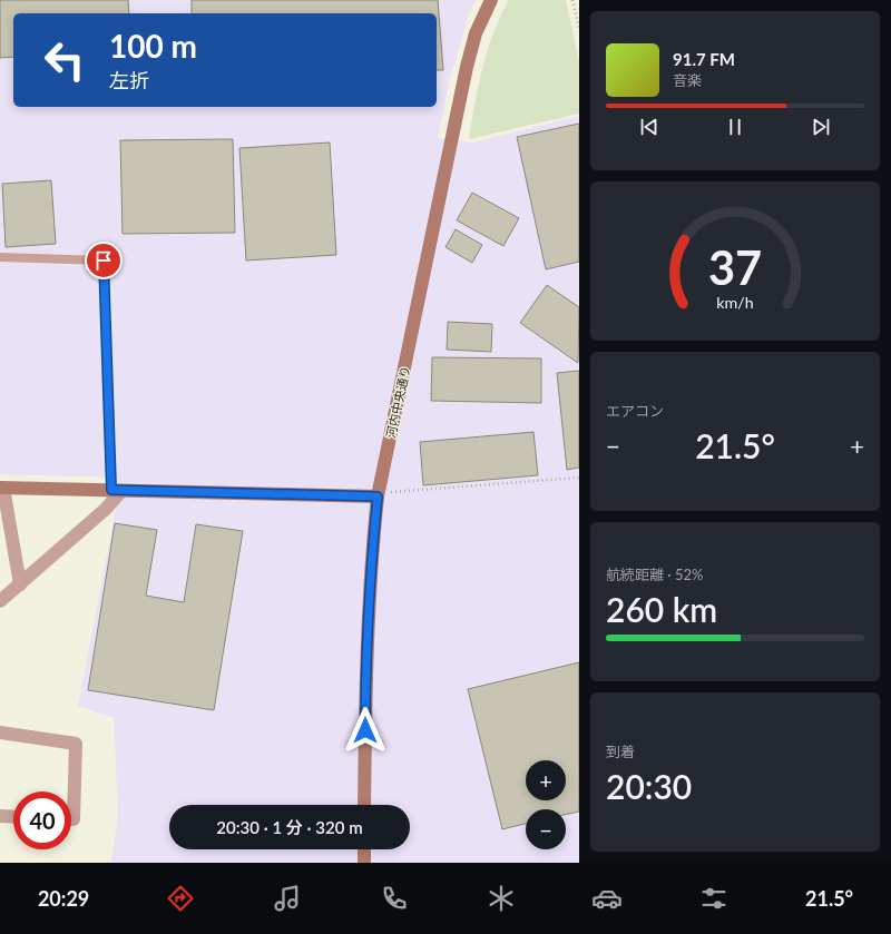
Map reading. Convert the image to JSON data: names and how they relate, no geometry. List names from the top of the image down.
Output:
{
  "streets": {
    "street": ["河内中央通り"]
  },
  "page": {
    "turn": ["100 m", "左折"],
    "song": ["91.7 FM", "音楽"],
    "tile": [
      "エアコン",
      ["航続距離 · 52%", "260 km"],
      ["到着", "20:30"]
    ],
    "heat": ["−", "21.5°", "+"],
    "map_buttons": ["+", "−"],
    "limit": "40",
    "trip": "20:30 · 1 分 · 320 m",
    "tabs": ["20:29", "21.5°"],
    "gauge": ["37", "km/h"]
  }
}
